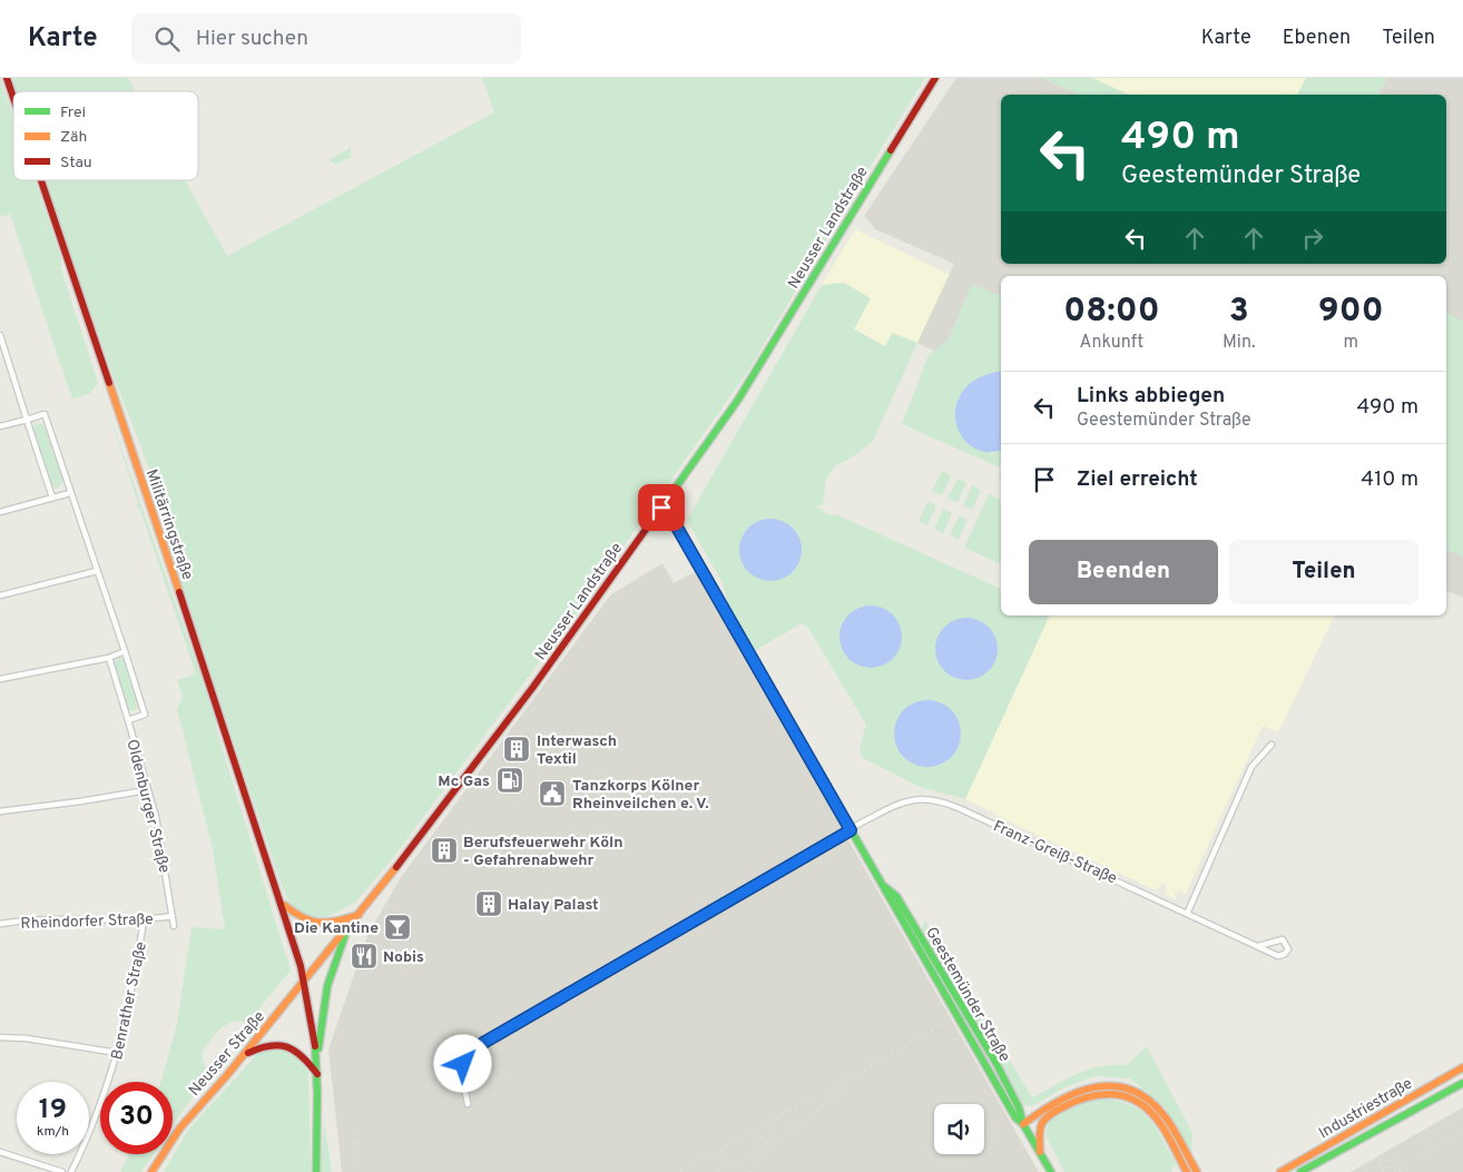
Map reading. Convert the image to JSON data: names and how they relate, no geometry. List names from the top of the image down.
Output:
{
  "streets": {
    "main road": [
      "Neusser Landstraße",
      "Militärringstraße",
      "Geestemünder Straße",
      "Neusser Straße",
      "Industriestraße"
    ],
    "street": [
      "Oldenburger Straße",
      "Franz-Greiß-Straße",
      "Rheindorfer Straße",
      "Benrather Straße"
    ]
  },
  "crossings": [
    ["Neusser Landstraße", "Militärringstraße"],
    ["Neusser Landstraße", "Geestemünder Straße"],
    ["Neusser Landstraße", "Neusser Straße"],
    ["Militärringstraße", "Neusser Straße"],
    ["Oldenburger Straße", "Rheindorfer Straße"],
    ["Franz-Greiß-Straße", "Geestemünder Straße"],
    ["Rheindorfer Straße", "Benrather Straße"]
  ],
  "places": {
    "building": ["Interwasch Textil", "Berufsfeuerwehr Köln - Gefahrenabwehr", "Halay Palast"],
    "fuel station": ["Mc Gas"],
    "public building": ["Tanzkorps Kölner Rheinveilchen e. V."],
    "bar": ["Die Kantine"],
    "restaurant": ["Nobis"]
  },
  "legend": ["Frei", "Zäh", "Stau"],
  "page": {
    "header": "Karte",
    "search": "Hier suchen",
    "nav": ["Karte", "Ebenen", "Teilen"],
    "turn": ["490 m", "Geestemünder Straße"],
    "eta": [
      "08:00",
      "Ankunft",
      "3",
      "Min.",
      "900",
      "m"
    ],
    "list": [
      {
        "name": "Links abbiegen",
        "note": "Geestemünder Straße",
        "value": "490 m"
      },
      {
        "name": "Ziel erreicht",
        "value": "410 m"
      }
    ],
    "buttons": ["Beenden", "Teilen"],
    "speed": "19 km/h",
    "limit": "30"
  }
}
